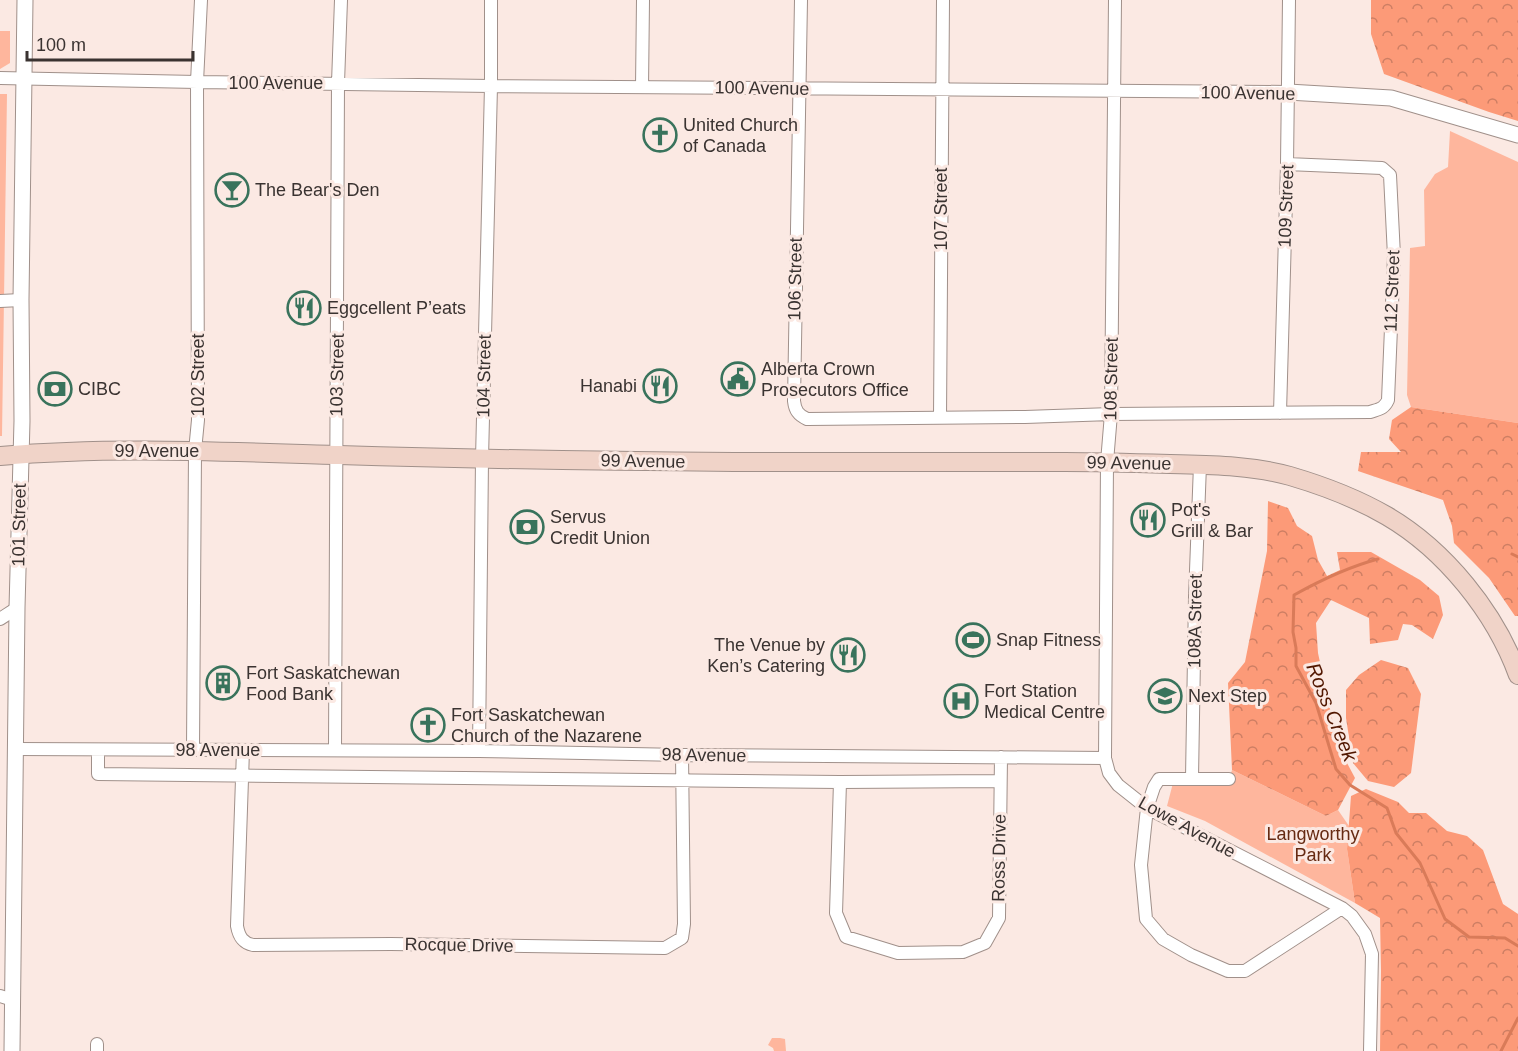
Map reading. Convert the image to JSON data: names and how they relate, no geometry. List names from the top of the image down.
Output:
{
  "streets": {
    "main road": ["99 Avenue"],
    "street": [
      "100 Avenue",
      "109 Street",
      "107 Street",
      "106 Street",
      "112 Street",
      "102 Street",
      "103 Street",
      "104 Street",
      "108 Street",
      "101 Street",
      "108A Street",
      "98 Avenue",
      "Lowe Avenue",
      "Ross Drive",
      "Rocque Drive"
    ]
  },
  "crossings": [
    ["100 Avenue", "109 Street"],
    ["100 Avenue", "107 Street"],
    ["100 Avenue", "106 Street"],
    ["100 Avenue", "102 Street"],
    ["100 Avenue", "103 Street"],
    ["100 Avenue", "104 Street"],
    ["100 Avenue", "108 Street"],
    ["100 Avenue", "101 Street"],
    ["109 Street", "112 Street"],
    ["107 Street", "106 Street"],
    ["102 Street", "99 Avenue"],
    ["102 Street", "98 Avenue"],
    ["103 Street", "99 Avenue"],
    ["103 Street", "98 Avenue"],
    ["104 Street", "99 Avenue"],
    ["104 Street", "98 Avenue"],
    ["108 Street", "99 Avenue"],
    ["108 Street", "98 Avenue"],
    ["108 Street", "Lowe Avenue"],
    ["99 Avenue", "101 Street"],
    ["99 Avenue", "108A Street"],
    ["101 Street", "98 Avenue"],
    ["98 Avenue", "Lowe Avenue"],
    ["98 Avenue", "Ross Drive"],
    ["98 Avenue", "Rocque Drive"]
  ],
  "water": ["Ross Creek"],
  "parks": ["Langworthy Park"],
  "places": {
    "church": ["United Church of Canada", "Fort Saskatchewan Church of the Nazarene"],
    "bar": ["The Bear's Den"],
    "restaurant": [
      "Eggcellent P’eats",
      "Hanabi",
      "Pot's Grill & Bar",
      "The Venue by Ken’s Catering"
    ],
    "public building": ["Alberta Crown Prosecutors Office"],
    "bank": ["CIBC", "Servus Credit Union"],
    "sports": ["Snap Fitness"],
    "building": ["Fort Saskatchewan Food Bank"],
    "school or university": ["Next Step"],
    "hospital": ["Fort Station Medical Centre"]
  },
  "scale_bar": "100 m"
}
